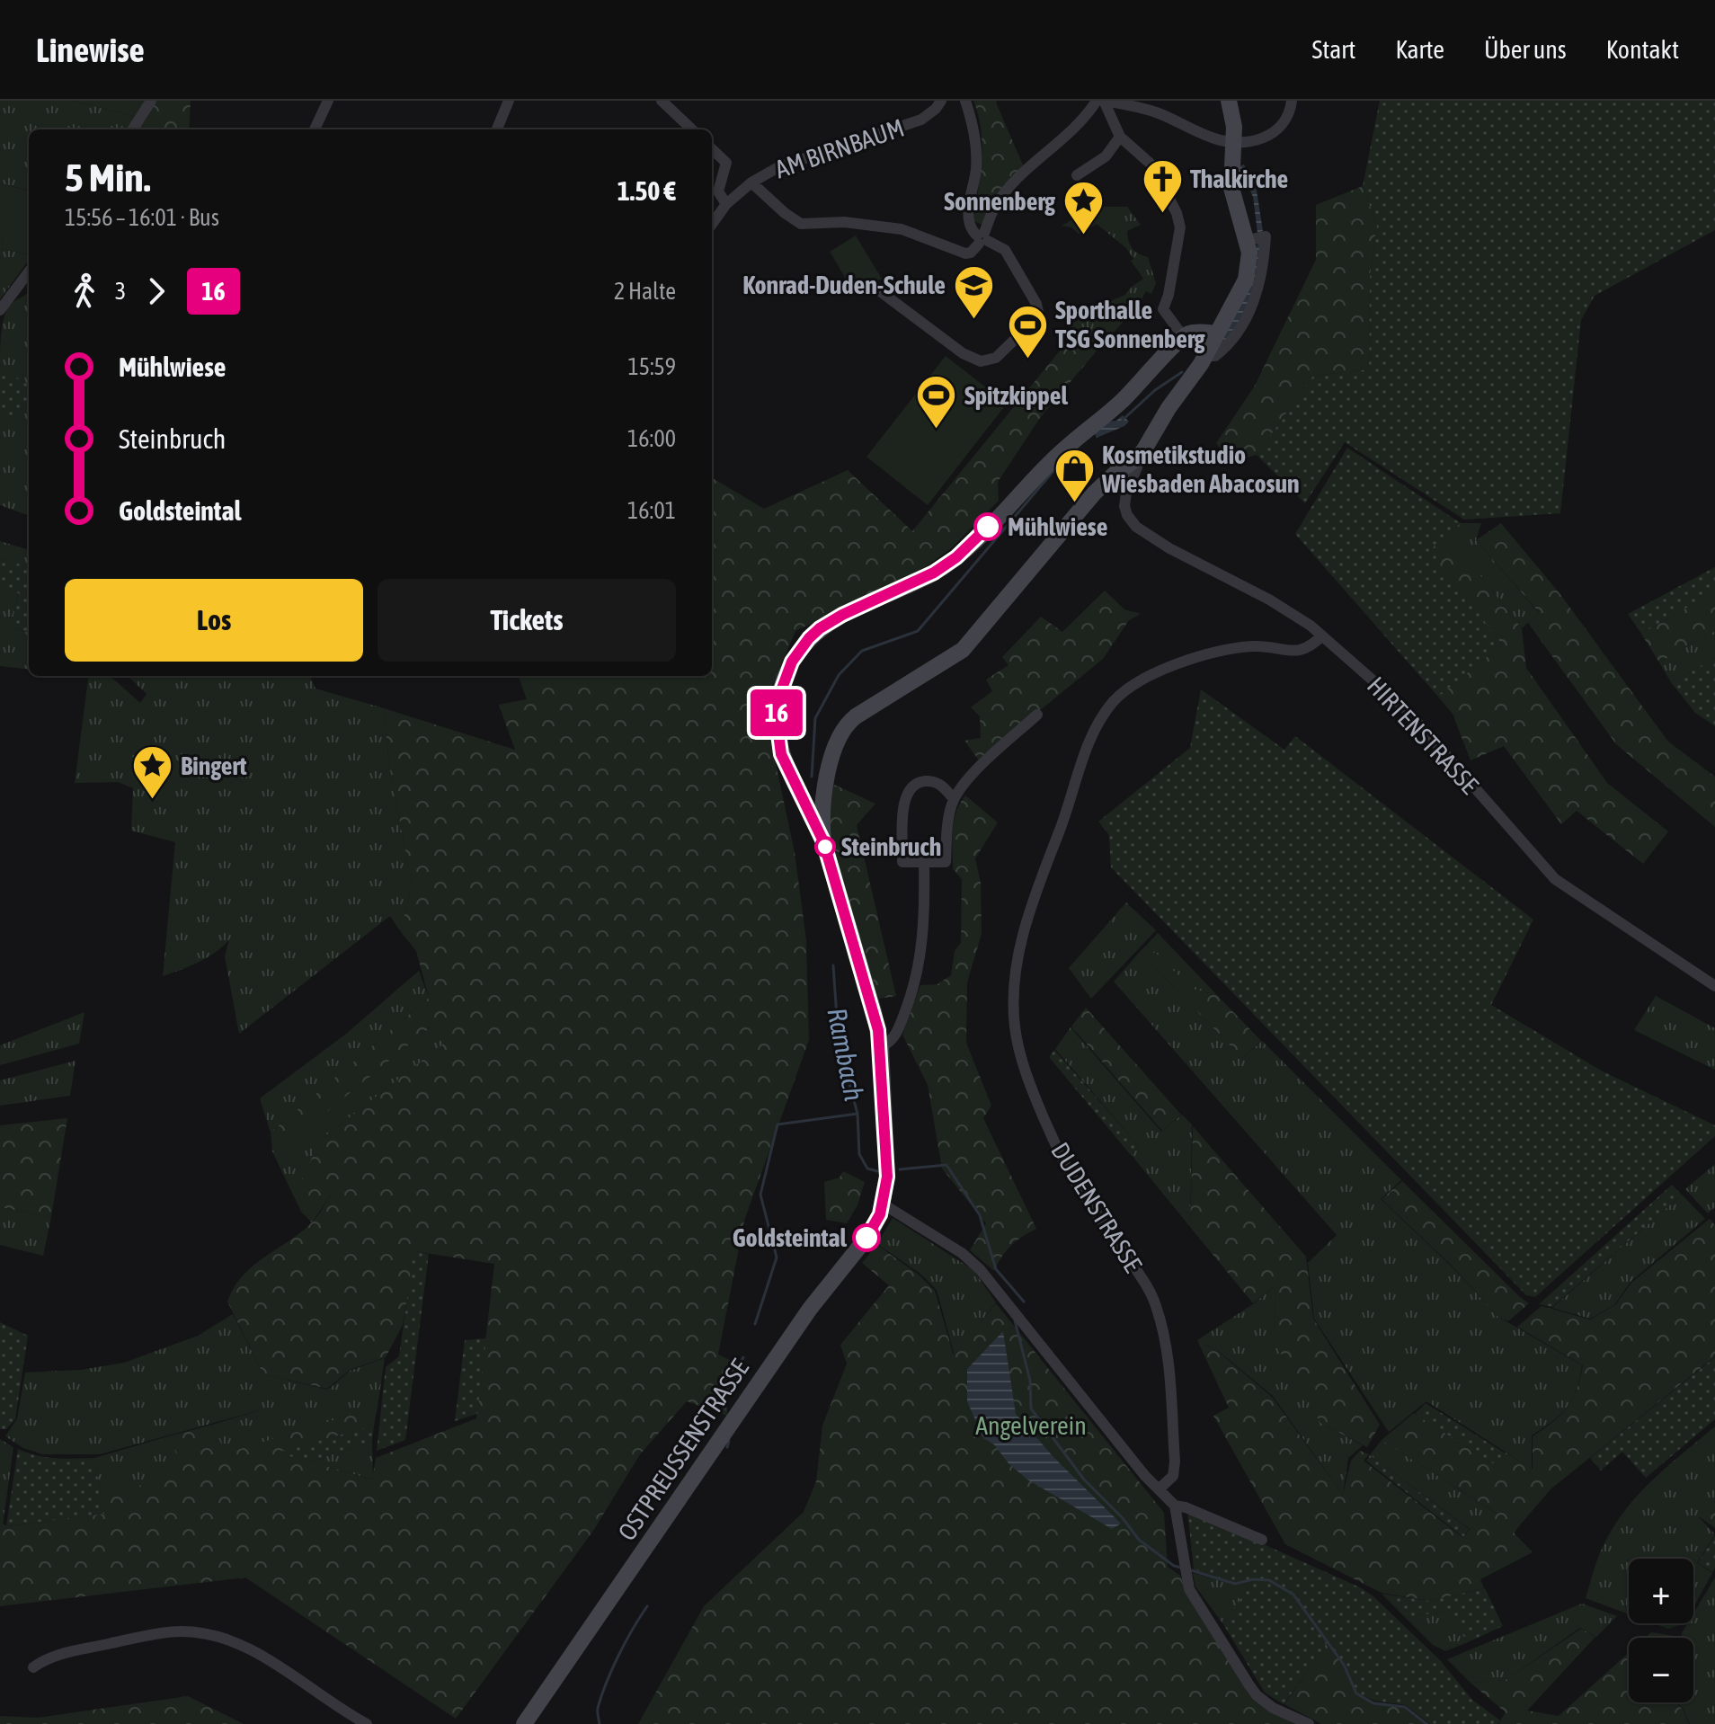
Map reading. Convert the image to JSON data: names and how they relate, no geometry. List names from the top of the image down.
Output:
{
  "streets": {
    "main road": ["OSTPREUSSENSTRASSE"],
    "street": ["AM BIRNBAUM", "HIRTENSTRASSE", "DUDENSTRASSE"]
  },
  "crossings": [
    ["HIRTENSTRASSE", "DUDENSTRASSE"]
  ],
  "water": ["Rambach"],
  "parks": ["Angelverein"],
  "places": {
    "church": ["Thalkirche"],
    "place": ["Sonnenberg", "Bingert"],
    "school or university": ["Konrad-Duden-Schule"],
    "sports": ["Sporthalle TSG Sonnenberg", "Spitzkippel"],
    "shop": ["Kosmetikstudio Wiesbaden Abacosun"],
    "other": ["Mühlwiese", "Steinbruch", "Goldsteintal"]
  },
  "lines": ["bus line 16"],
  "page": {
    "header": "Linewise",
    "nav": [
      "Start",
      "Karte",
      "Über uns",
      "Kontakt"
    ],
    "on_map": "16",
    "heading": ["5 Min.", "15:56 – 16:01 · Bus", "1.50 €"],
    "legs": ["3", "16", "2 Halte"],
    "list": [
      {
        "name": "Mühlwiese",
        "value": "15:59"
      },
      {
        "name": "Steinbruch",
        "value": "16:00"
      },
      {
        "name": "Goldsteintal",
        "value": "16:01"
      }
    ],
    "buttons": ["Los", "Tickets"],
    "map_buttons": ["+", "−"]
  }
}
